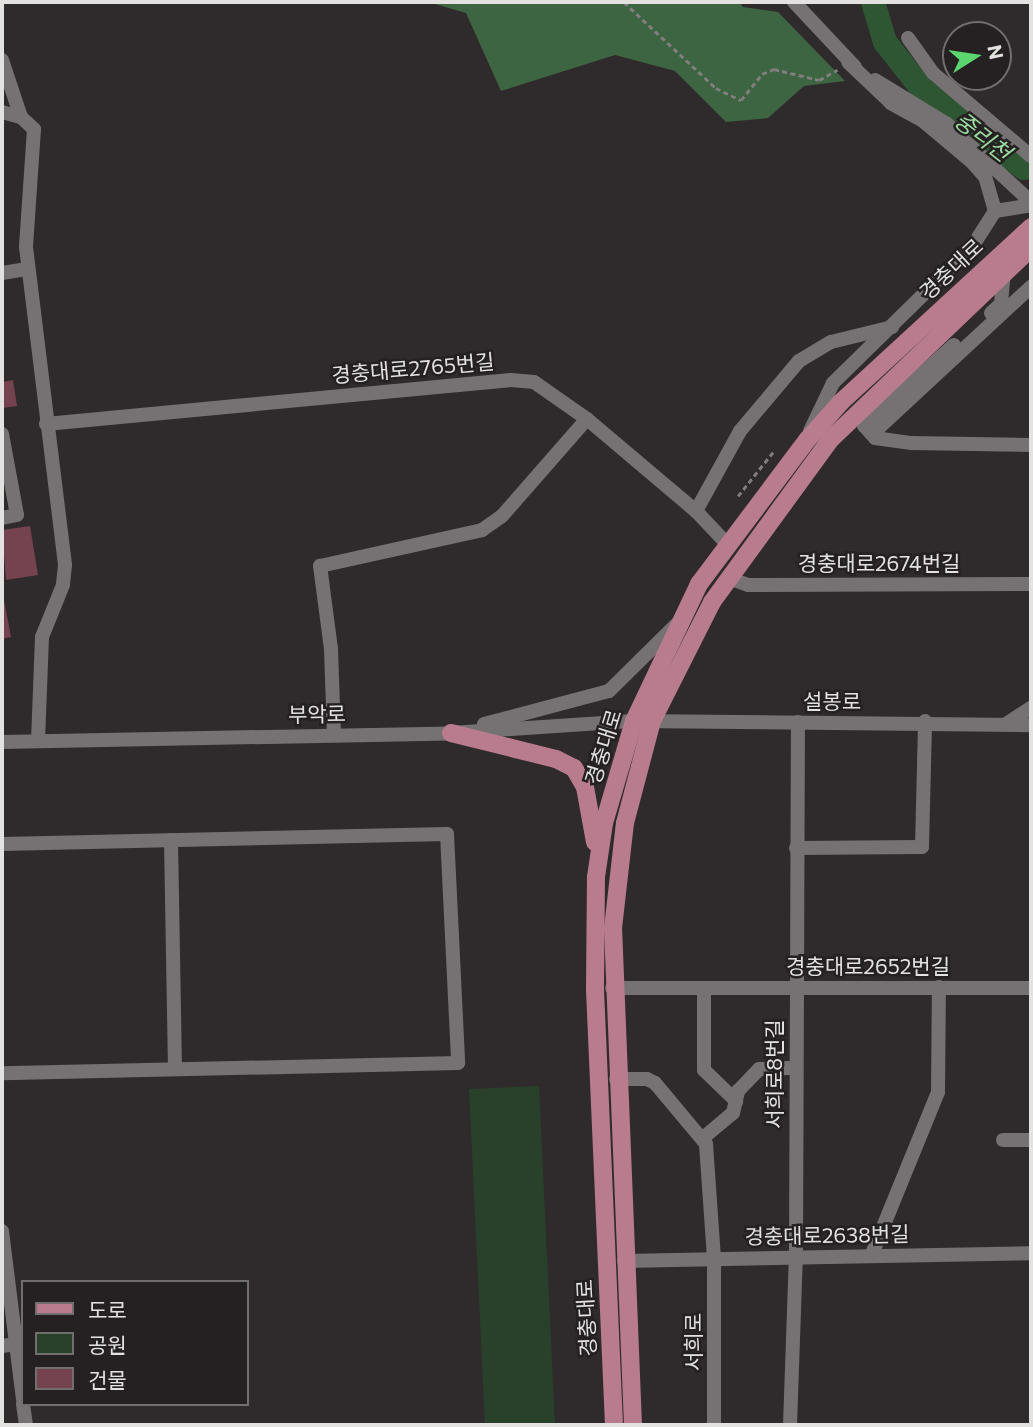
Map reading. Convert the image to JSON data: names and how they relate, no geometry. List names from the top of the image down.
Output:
{
  "streets": {
    "main road": ["경충대로"],
    "street": [
      "경충대로2765번길",
      "경충대로2674번길",
      "설봉로",
      "부악로",
      "경충대로2652번길",
      "서희로8번길",
      "경충대로2638번길",
      "서희로"
    ]
  },
  "crossings": [
    ["경충대로", "경충대로2765번길"],
    ["경충대로", "경충대로2674번길"],
    ["경충대로", "설봉로"],
    ["경충대로", "부악로"],
    ["경충대로", "경충대로2652번길"],
    ["경충대로", "경충대로2638번길"],
    ["설봉로", "부악로"],
    ["설봉로", "서희로8번길"],
    ["경충대로2652번길", "서희로8번길"],
    ["서희로8번길", "경충대로2638번길"],
    ["경충대로2638번길", "서희로"]
  ],
  "water": ["중리천"],
  "legend": ["도로", "공원", "건물"],
  "north": "right"
}
